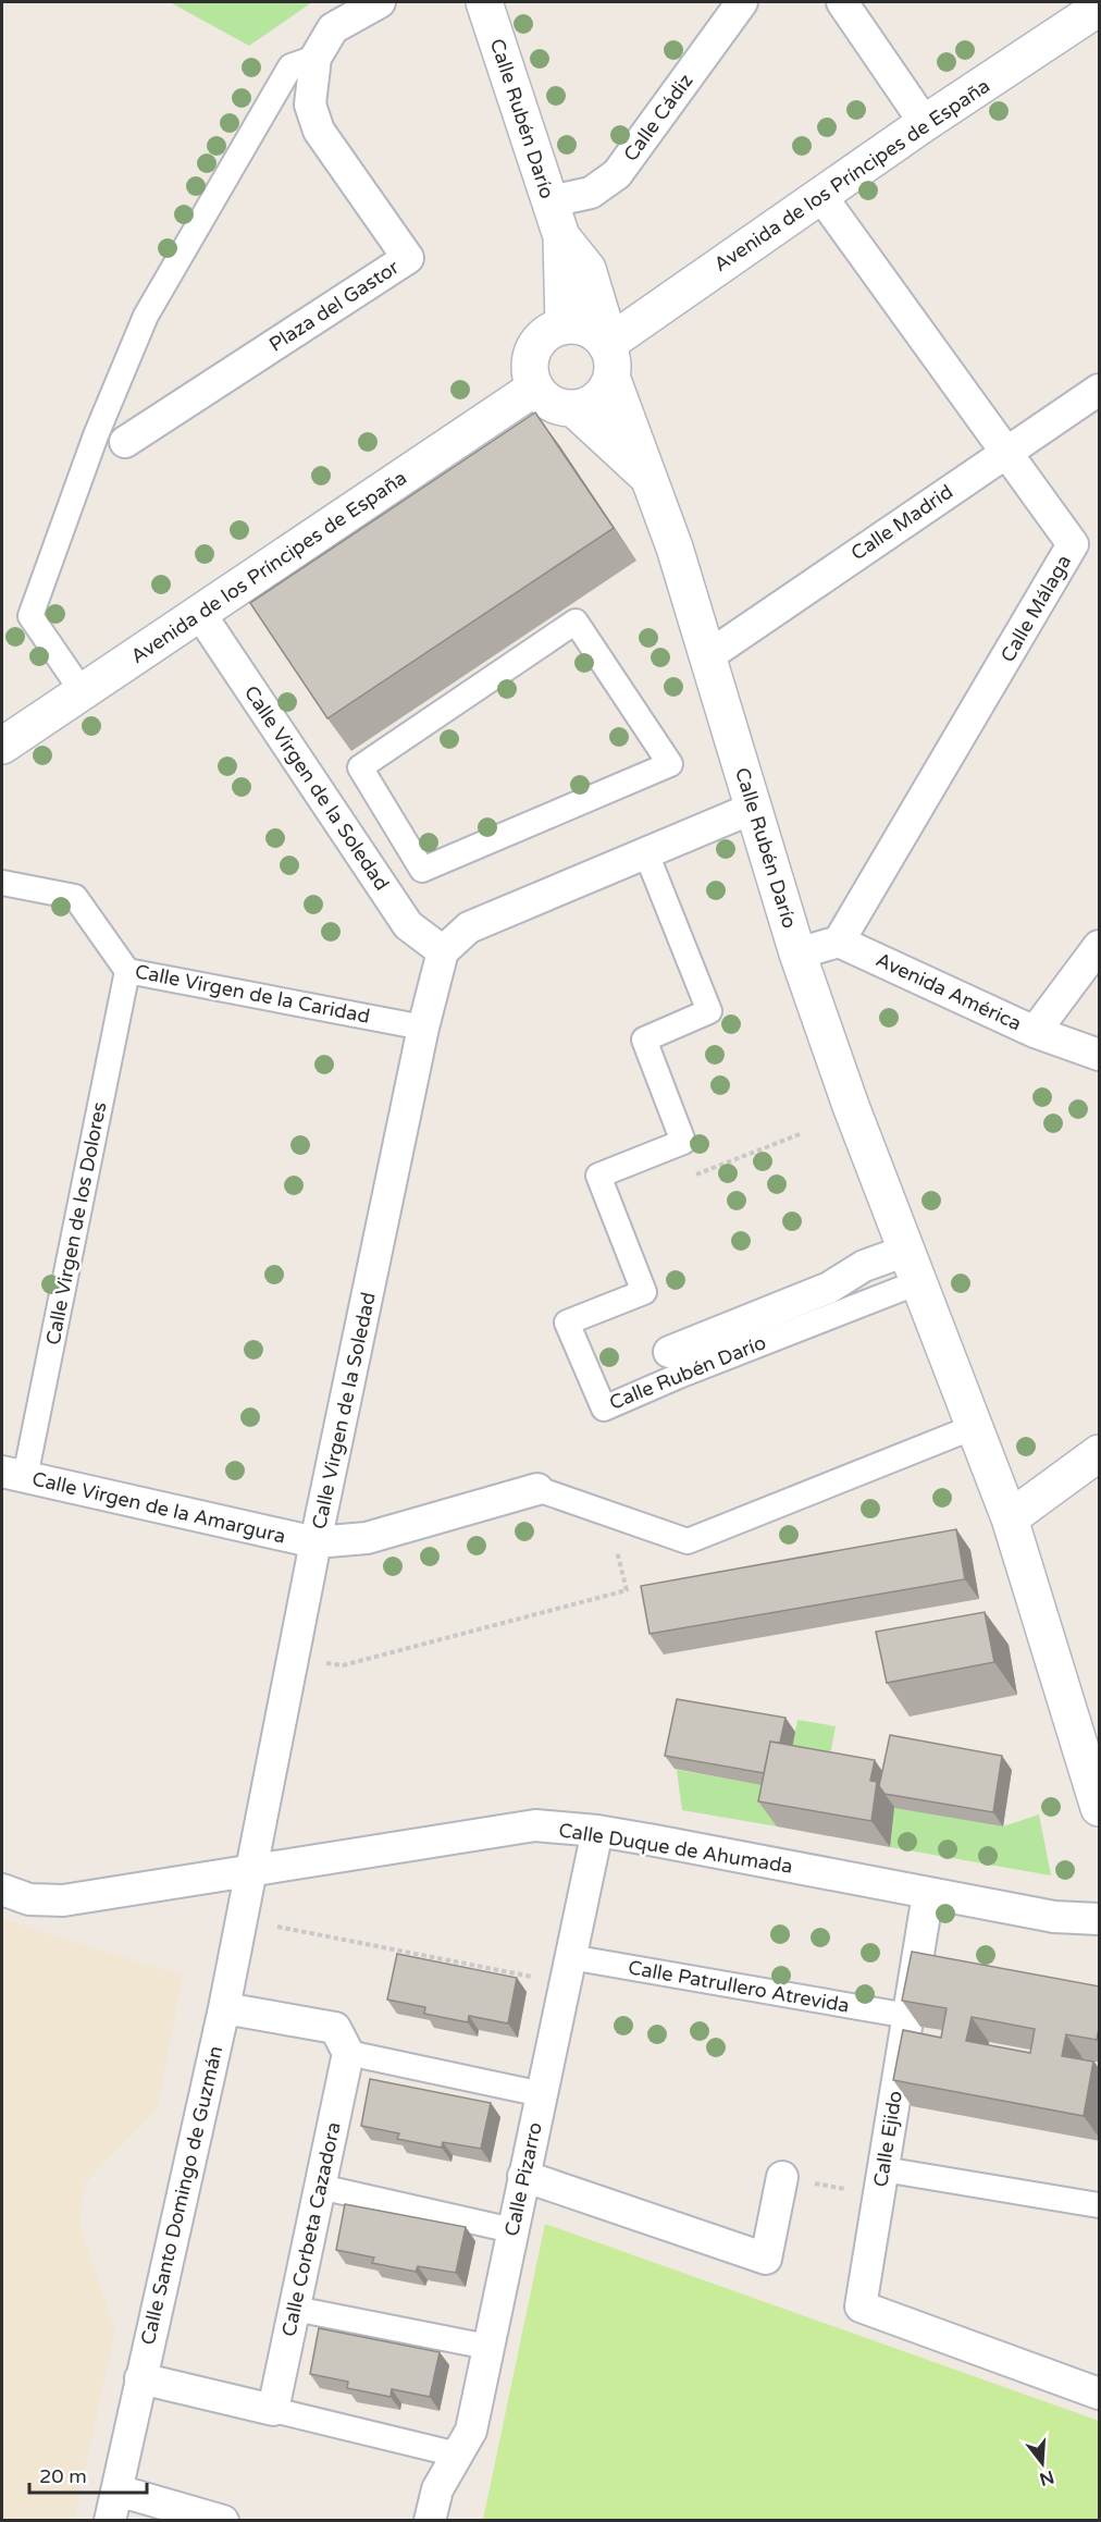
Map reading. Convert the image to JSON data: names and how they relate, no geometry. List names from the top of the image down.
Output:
{
  "streets": {
    "street": [
      "Calle Cádiz",
      "Calle Rubén Darío",
      "Avenida de los Príncipes de España",
      "Plaza del Gastor",
      "Calle Madrid",
      "Calle Málaga",
      "Calle Virgen de la Soledad",
      "Avenida América",
      "Calle Virgen de la Caridad",
      "Calle Virgen de los Dolores",
      "Calle Virgen de la Amargura",
      "Calle Duque de Ahumada",
      "Calle Patrullero Atrevida",
      "Calle Ejido",
      "Calle Pizarro",
      "Calle Santo Domingo de Guzmán",
      "Calle Corbeta Cazadora"
    ]
  },
  "crossings": [
    ["Calle Cádiz", "Calle Rubén Darío"],
    ["Calle Rubén Darío", "Avenida de los Príncipes de España"],
    ["Calle Rubén Darío", "Calle Madrid"],
    ["Avenida de los Príncipes de España", "Calle Málaga"],
    ["Avenida de los Príncipes de España", "Calle Virgen de la Soledad"],
    ["Calle Madrid", "Calle Málaga"],
    ["Calle Málaga", "Avenida América"],
    ["Calle Virgen de la Soledad", "Calle Virgen de la Caridad"],
    ["Calle Virgen de la Soledad", "Calle Virgen de la Amargura"],
    ["Calle Virgen de la Soledad", "Calle Duque de Ahumada"],
    ["Calle Virgen de la Soledad", "Calle Santo Domingo de Guzmán"],
    ["Calle Virgen de la Caridad", "Calle Virgen de los Dolores"],
    ["Calle Virgen de los Dolores", "Calle Virgen de la Amargura"],
    ["Calle Duque de Ahumada", "Calle Ejido"],
    ["Calle Duque de Ahumada", "Calle Pizarro"],
    ["Calle Duque de Ahumada", "Calle Santo Domingo de Guzmán"],
    ["Calle Patrullero Atrevida", "Calle Ejido"],
    ["Calle Patrullero Atrevida", "Calle Pizarro"]
  ],
  "scale_bar": "20 m",
  "north": "bottom"
}
